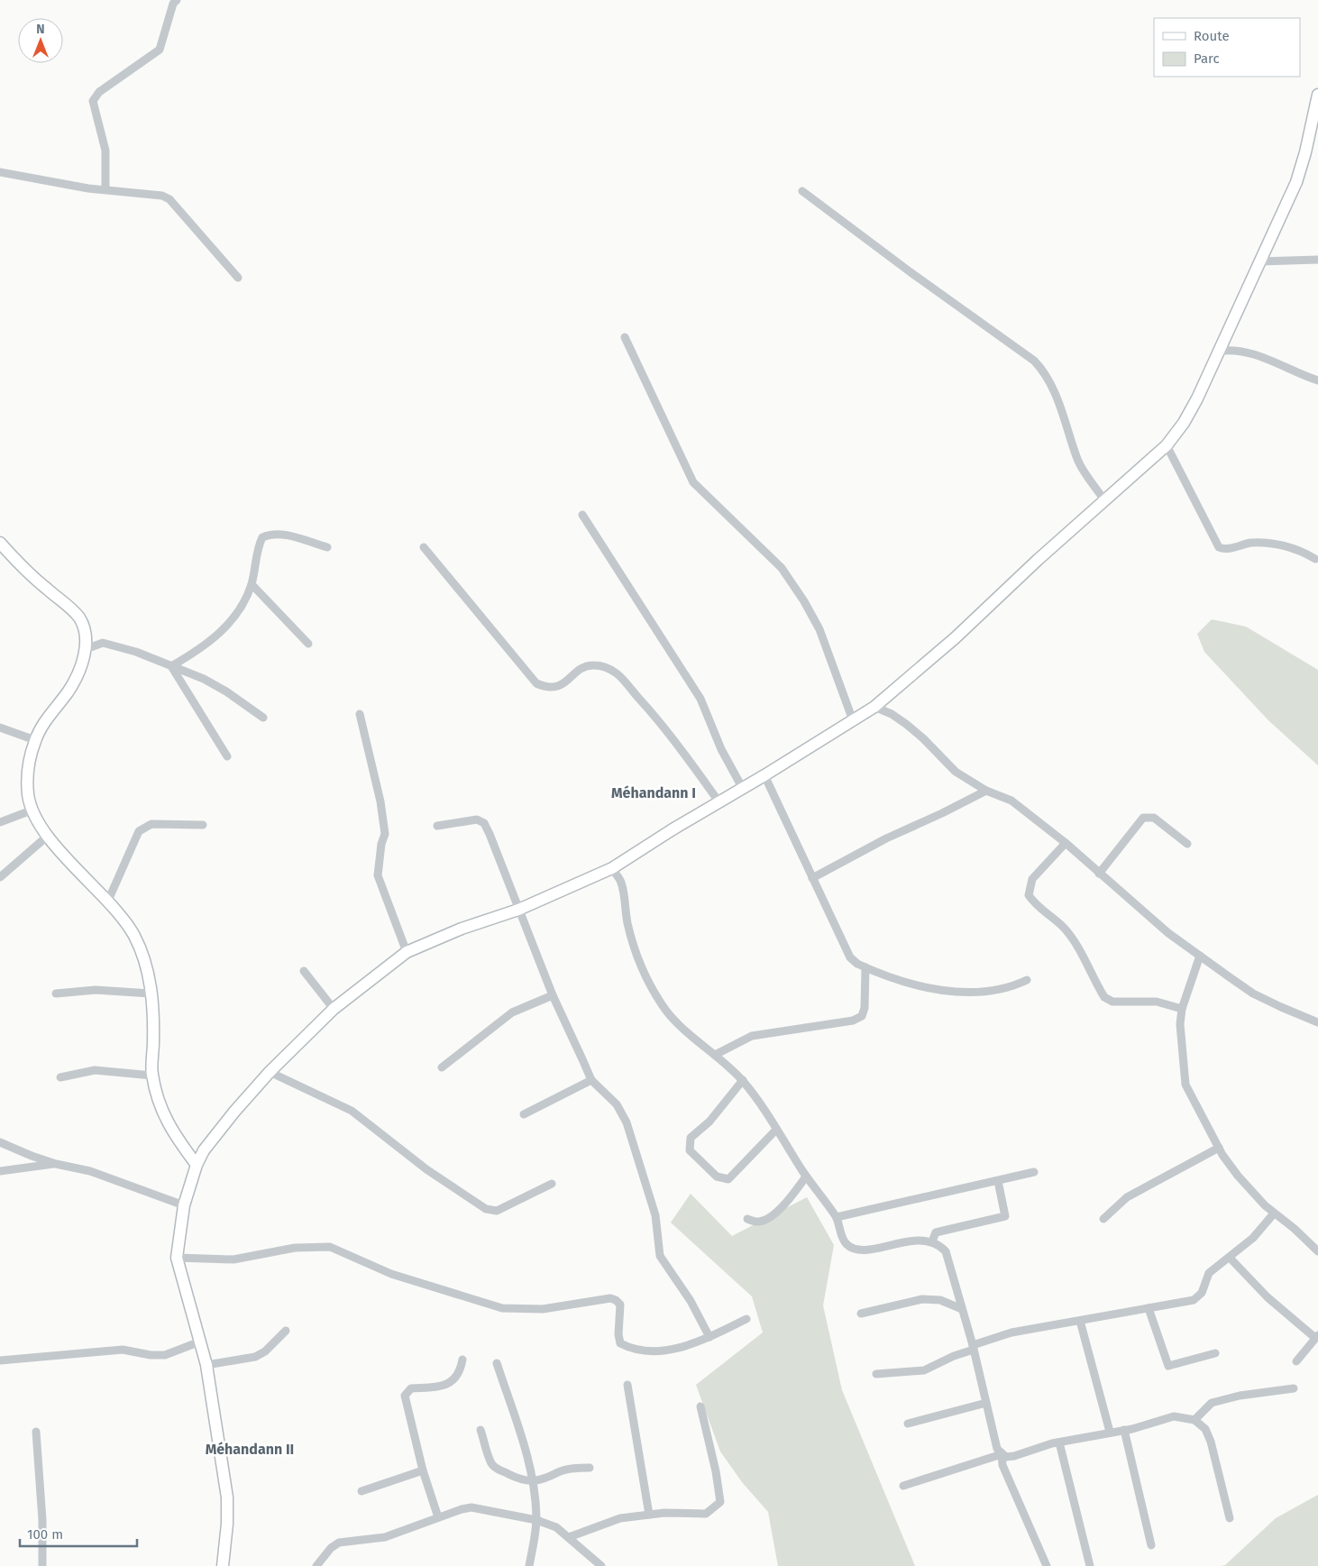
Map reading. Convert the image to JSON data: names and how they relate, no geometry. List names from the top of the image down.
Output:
{
  "districts": ["Méhandann I", "Méhandann II"],
  "legend": ["Route", "Parc"],
  "scale_bar": "100 m",
  "north": "top"
}
